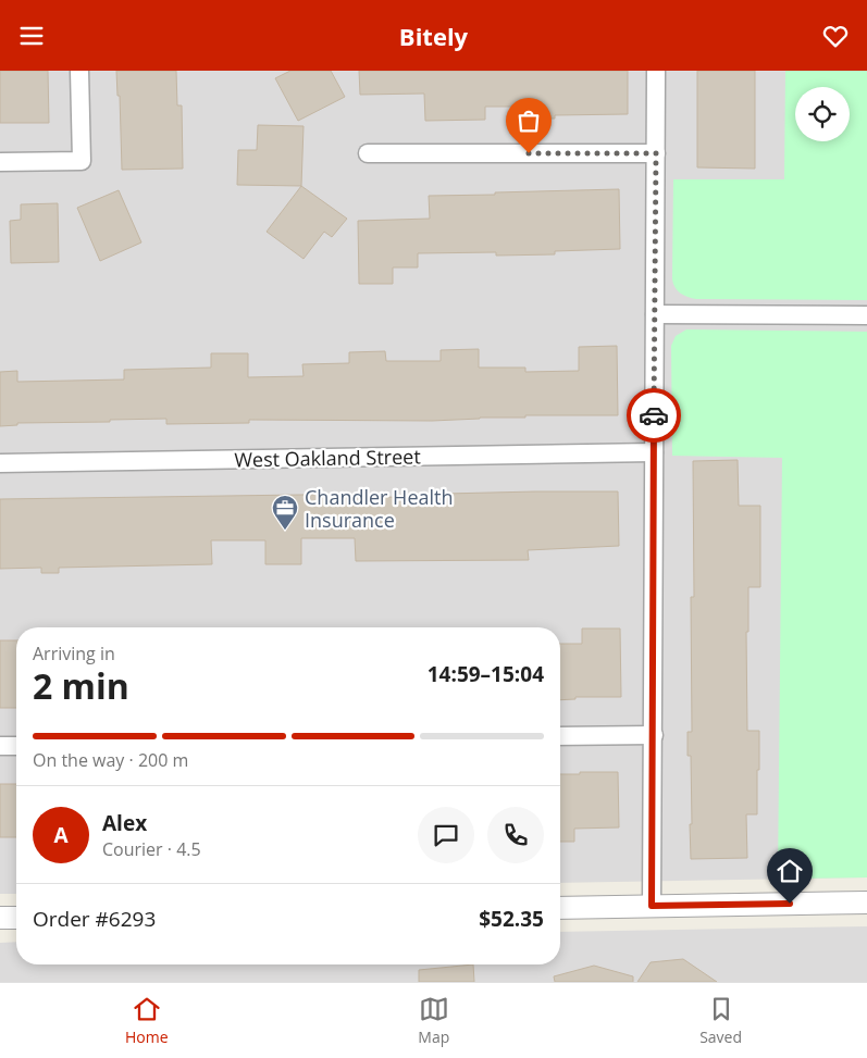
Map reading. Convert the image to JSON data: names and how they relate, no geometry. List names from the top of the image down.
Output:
{
  "streets": {
    "street": ["West Oakland Street"]
  },
  "places": {
    "office": ["Chandler Health Insurance"]
  },
  "page": {
    "header": "Bitely",
    "heading": ["2 min", "Arriving in", "14:59–15:04"],
    "panel": [
      "Alex",
      "Courier · 4.5",
      "Order #6293",
      "$52.35"
    ],
    "bar": "On the way · 200 m",
    "round": "A",
    "tabs": ["Home", "Map", "Saved"]
  }
}
